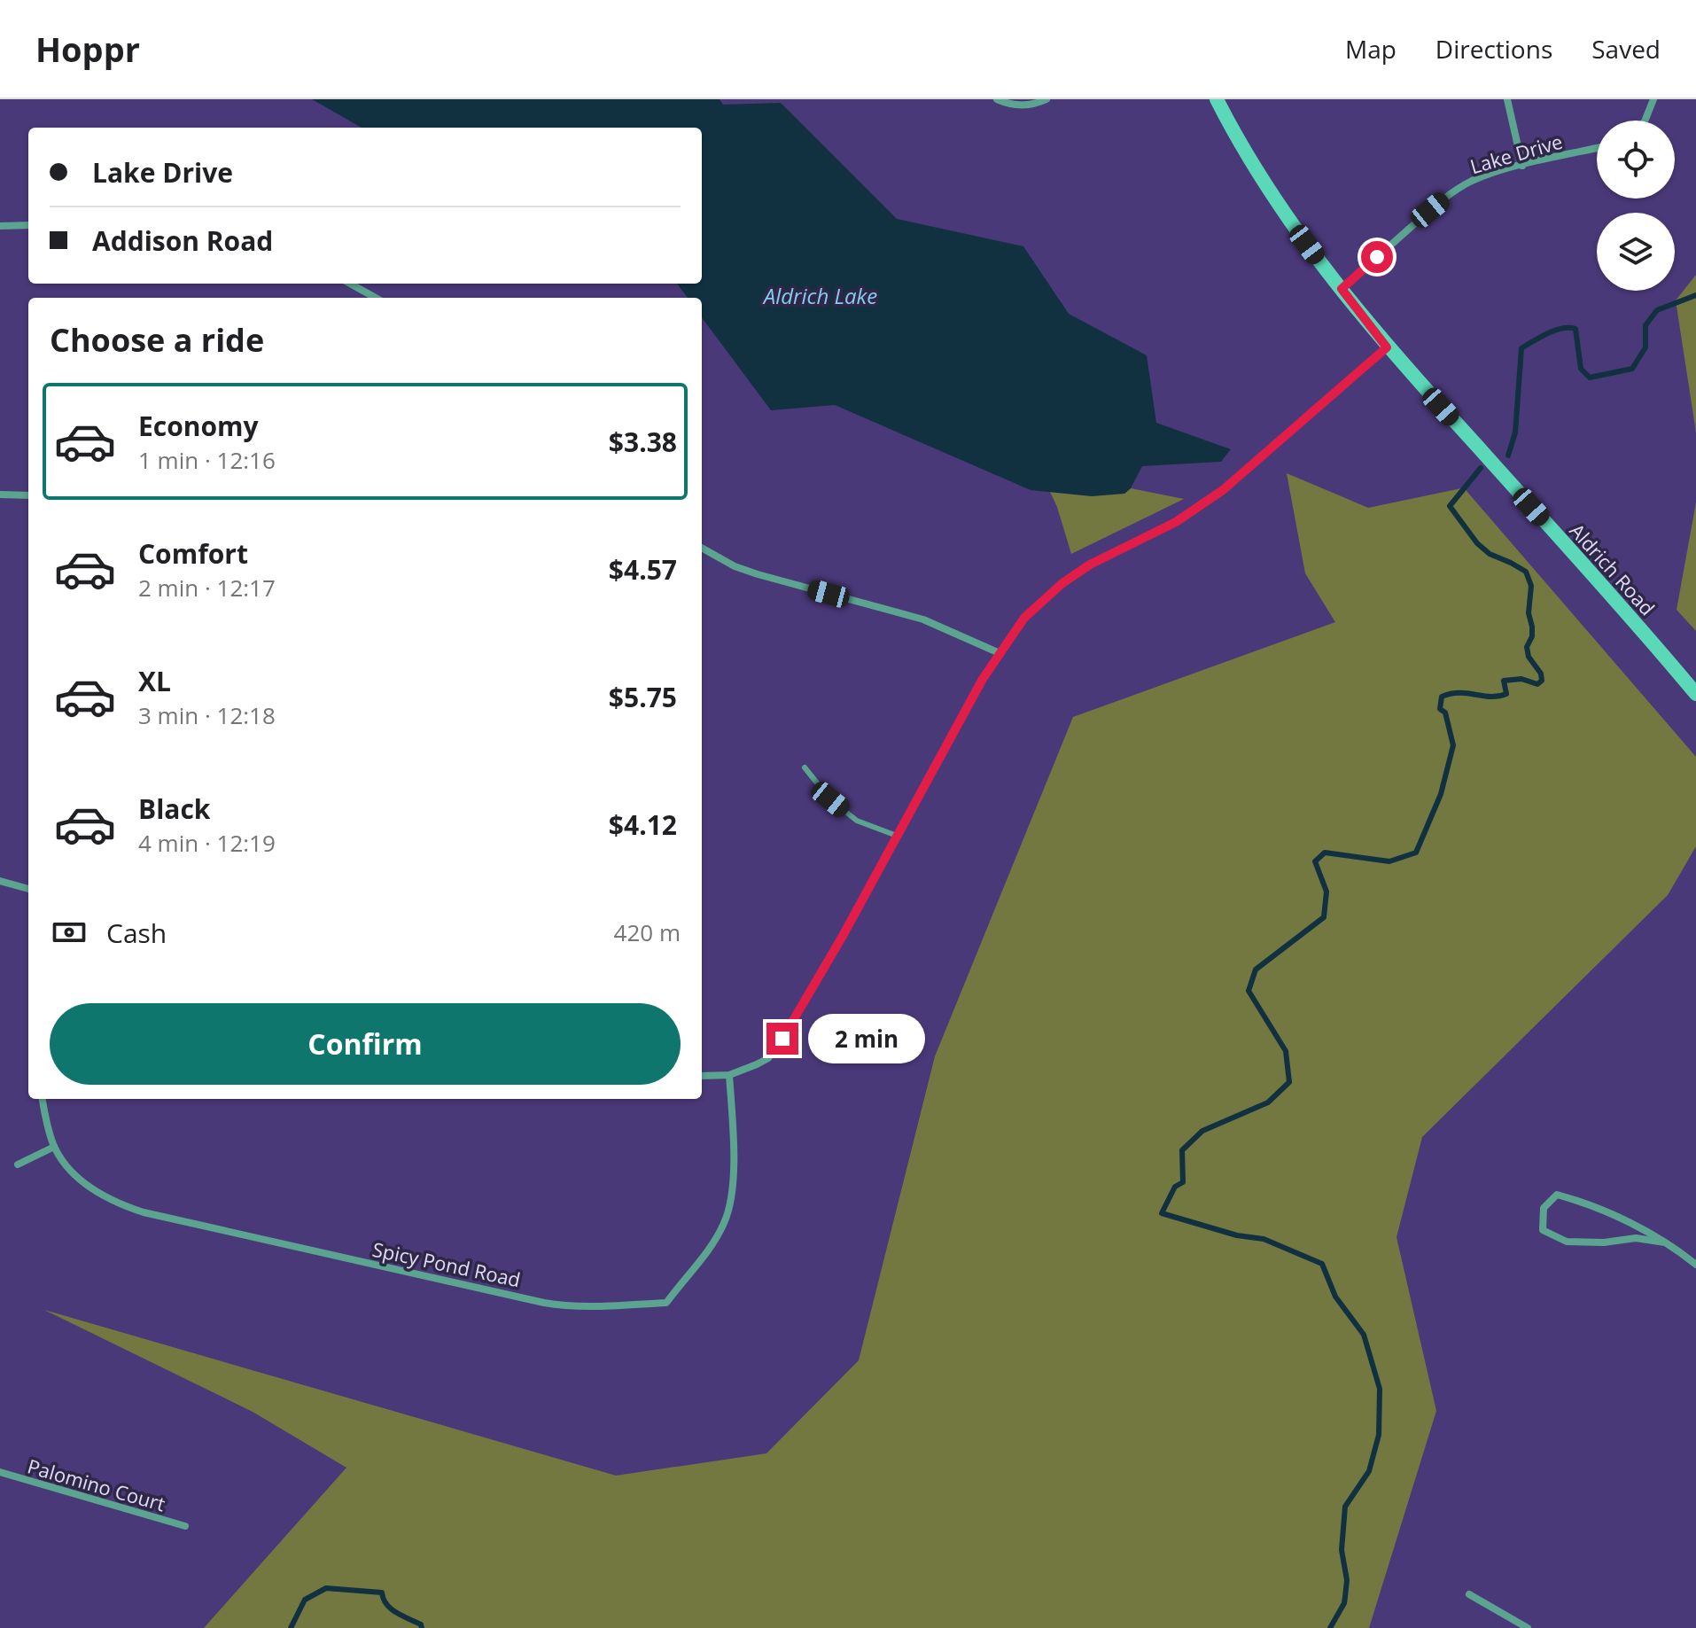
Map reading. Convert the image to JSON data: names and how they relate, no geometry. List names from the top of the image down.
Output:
{
  "streets": {
    "main road": ["Aldrich Road"],
    "street": ["Lake Drive", "Spicy Pond Road", "Palomino Court"]
  },
  "crossings": [
    ["Lake Drive", "Aldrich Road"]
  ],
  "water": ["Aldrich Lake"],
  "page": {
    "header": "Hoppr",
    "nav": ["Map", "Directions", "Saved"],
    "banner": ["Lake Drive", "Addison Road"],
    "heading": "Choose a ride",
    "list": [
      {
        "name": "Economy",
        "note": "1 min · 12:16",
        "value": "$3.38"
      },
      {
        "name": "Comfort",
        "note": "2 min · 12:17",
        "value": "$4.57"
      },
      {
        "name": "XL",
        "note": "3 min · 12:18",
        "value": "$5.75"
      },
      {
        "name": "Black",
        "note": "4 min · 12:19",
        "value": "$4.12"
      }
    ],
    "pay": ["Cash", "420 m"],
    "buttons": "Confirm",
    "bubble": "2 min"
  }
}
